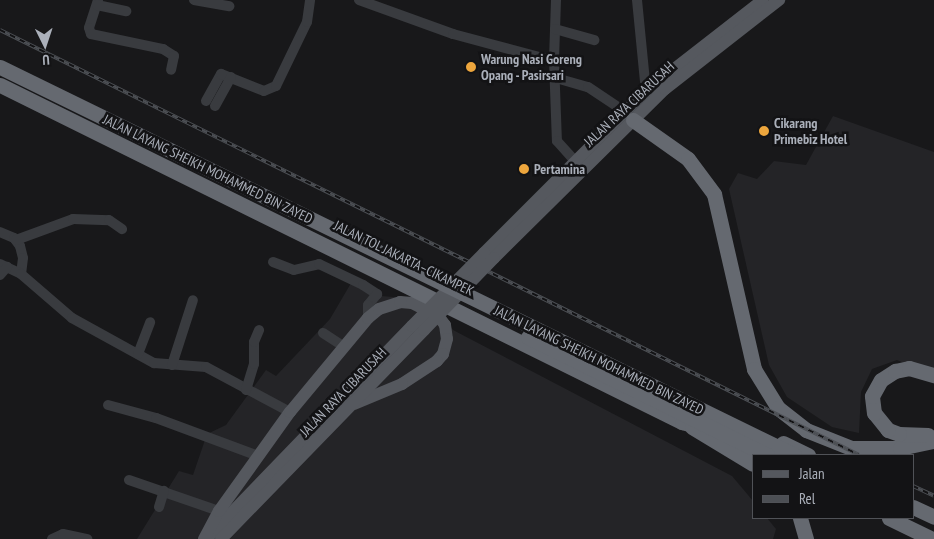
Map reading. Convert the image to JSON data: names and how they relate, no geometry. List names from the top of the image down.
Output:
{
  "streets": {
    "highway": ["JALAN LAYANG SHEIKH MOHAMMED BIN ZAYED", "JALAN TOL JAKARTA–CIKAMPEK"],
    "main road": ["JALAN RAYA CIBARUSAH"]
  },
  "places": ["Warung Nasi Goreng Opang - Pasirsari", "Cikarang Primebiz Hotel", "Pertamina"],
  "legend": ["Jalan", "Rel"],
  "north": "bottom"
}
